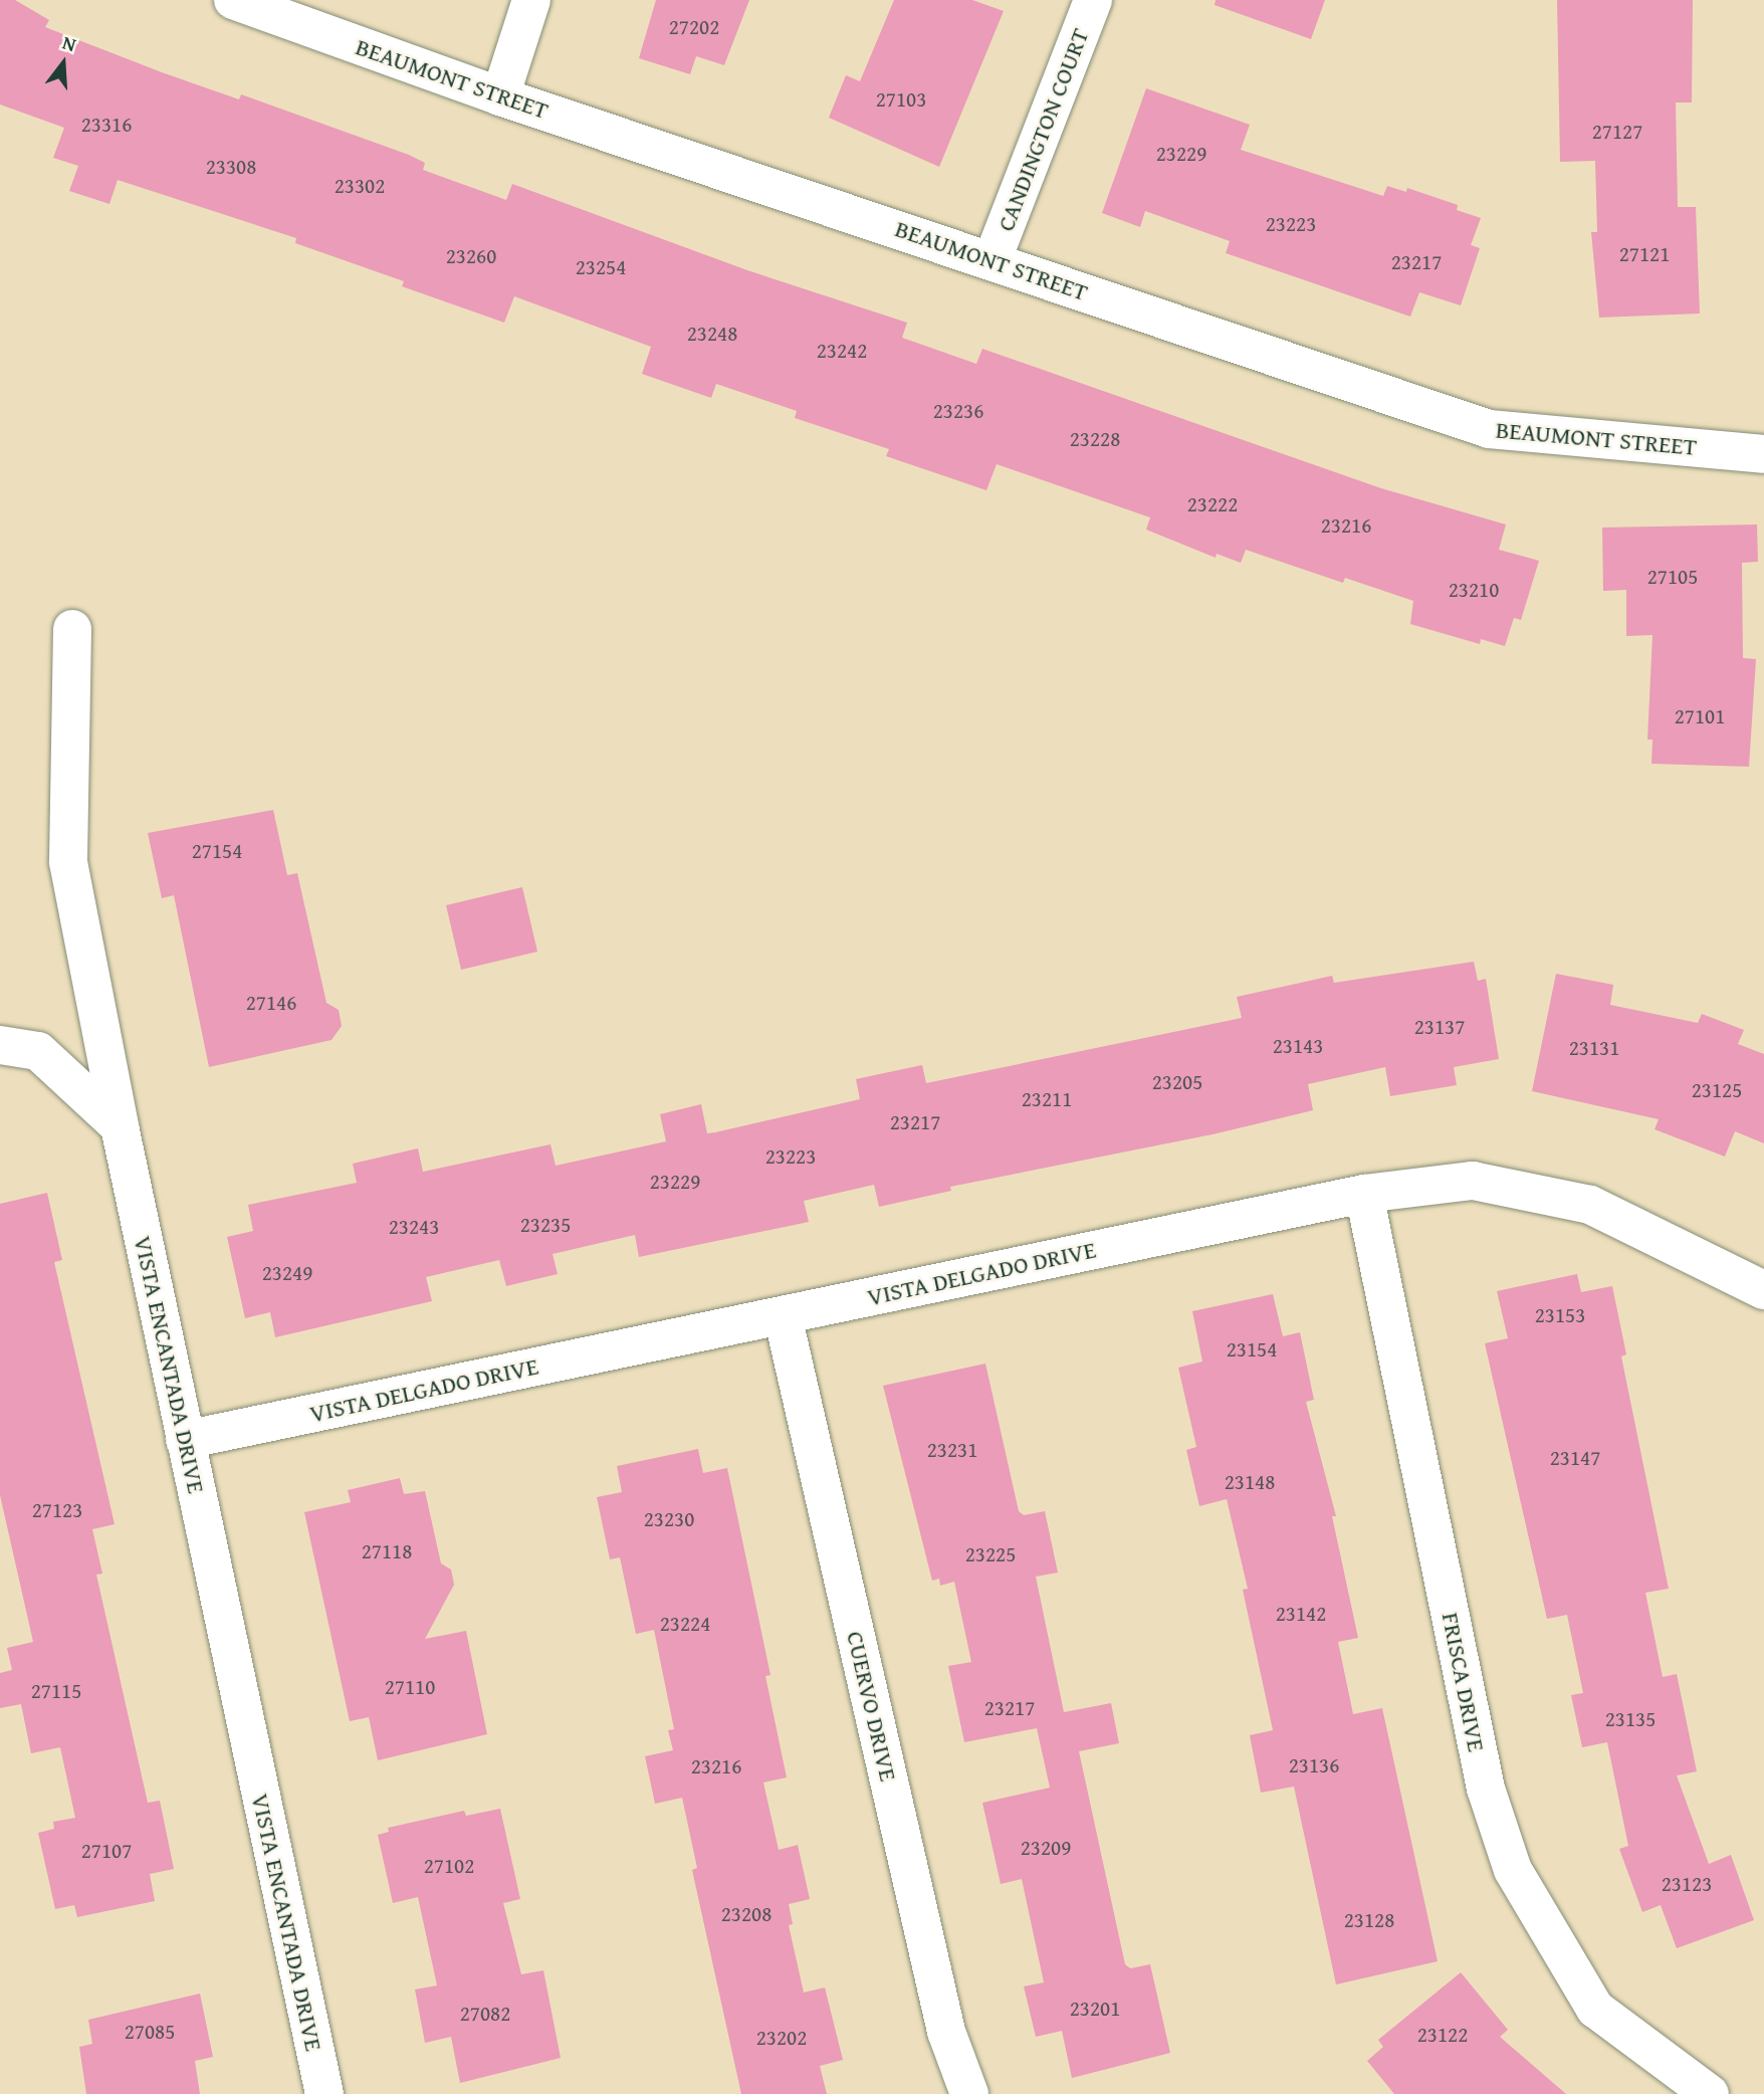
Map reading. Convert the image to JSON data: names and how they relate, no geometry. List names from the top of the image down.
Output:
{
  "streets": {
    "street": [
      "BEAUMONT STREET",
      "CANDINGTON COURT",
      "VISTA DELGADO DRIVE",
      "VISTA ENCANTADA DRIVE",
      "FRISCA DRIVE",
      "CUERVO DRIVE"
    ]
  },
  "crossings": [
    ["BEAUMONT STREET", "CANDINGTON COURT"],
    ["VISTA DELGADO DRIVE", "VISTA ENCANTADA DRIVE"],
    ["VISTA DELGADO DRIVE", "FRISCA DRIVE"],
    ["VISTA DELGADO DRIVE", "CUERVO DRIVE"]
  ],
  "house_numbers": [
    "27202",
    "27103",
    "23316",
    "27127",
    "23229",
    "23308",
    "23302",
    "23223",
    "27121",
    "23260",
    "23217",
    "23254",
    "23248",
    "23242",
    "23236",
    "23228",
    "23222",
    "23216",
    "27105",
    "23210",
    "27101",
    "27154",
    "27146",
    "23137",
    "23143",
    "23131",
    "23205",
    "23125",
    "23211",
    "23217",
    "23223",
    "23229",
    "23235",
    "23243",
    "23249",
    "23153",
    "23154",
    "23231",
    "23147",
    "23148",
    "27123",
    "23230",
    "27118",
    "23225",
    "23142",
    "23224",
    "27110",
    "27115",
    "23217",
    "23135",
    "23136",
    "23216",
    "23209",
    "27107",
    "27102",
    "23123",
    "23208",
    "23128",
    "23201",
    "27082",
    "27085",
    "23122",
    "23202"
  ],
  "north": "top"
}
